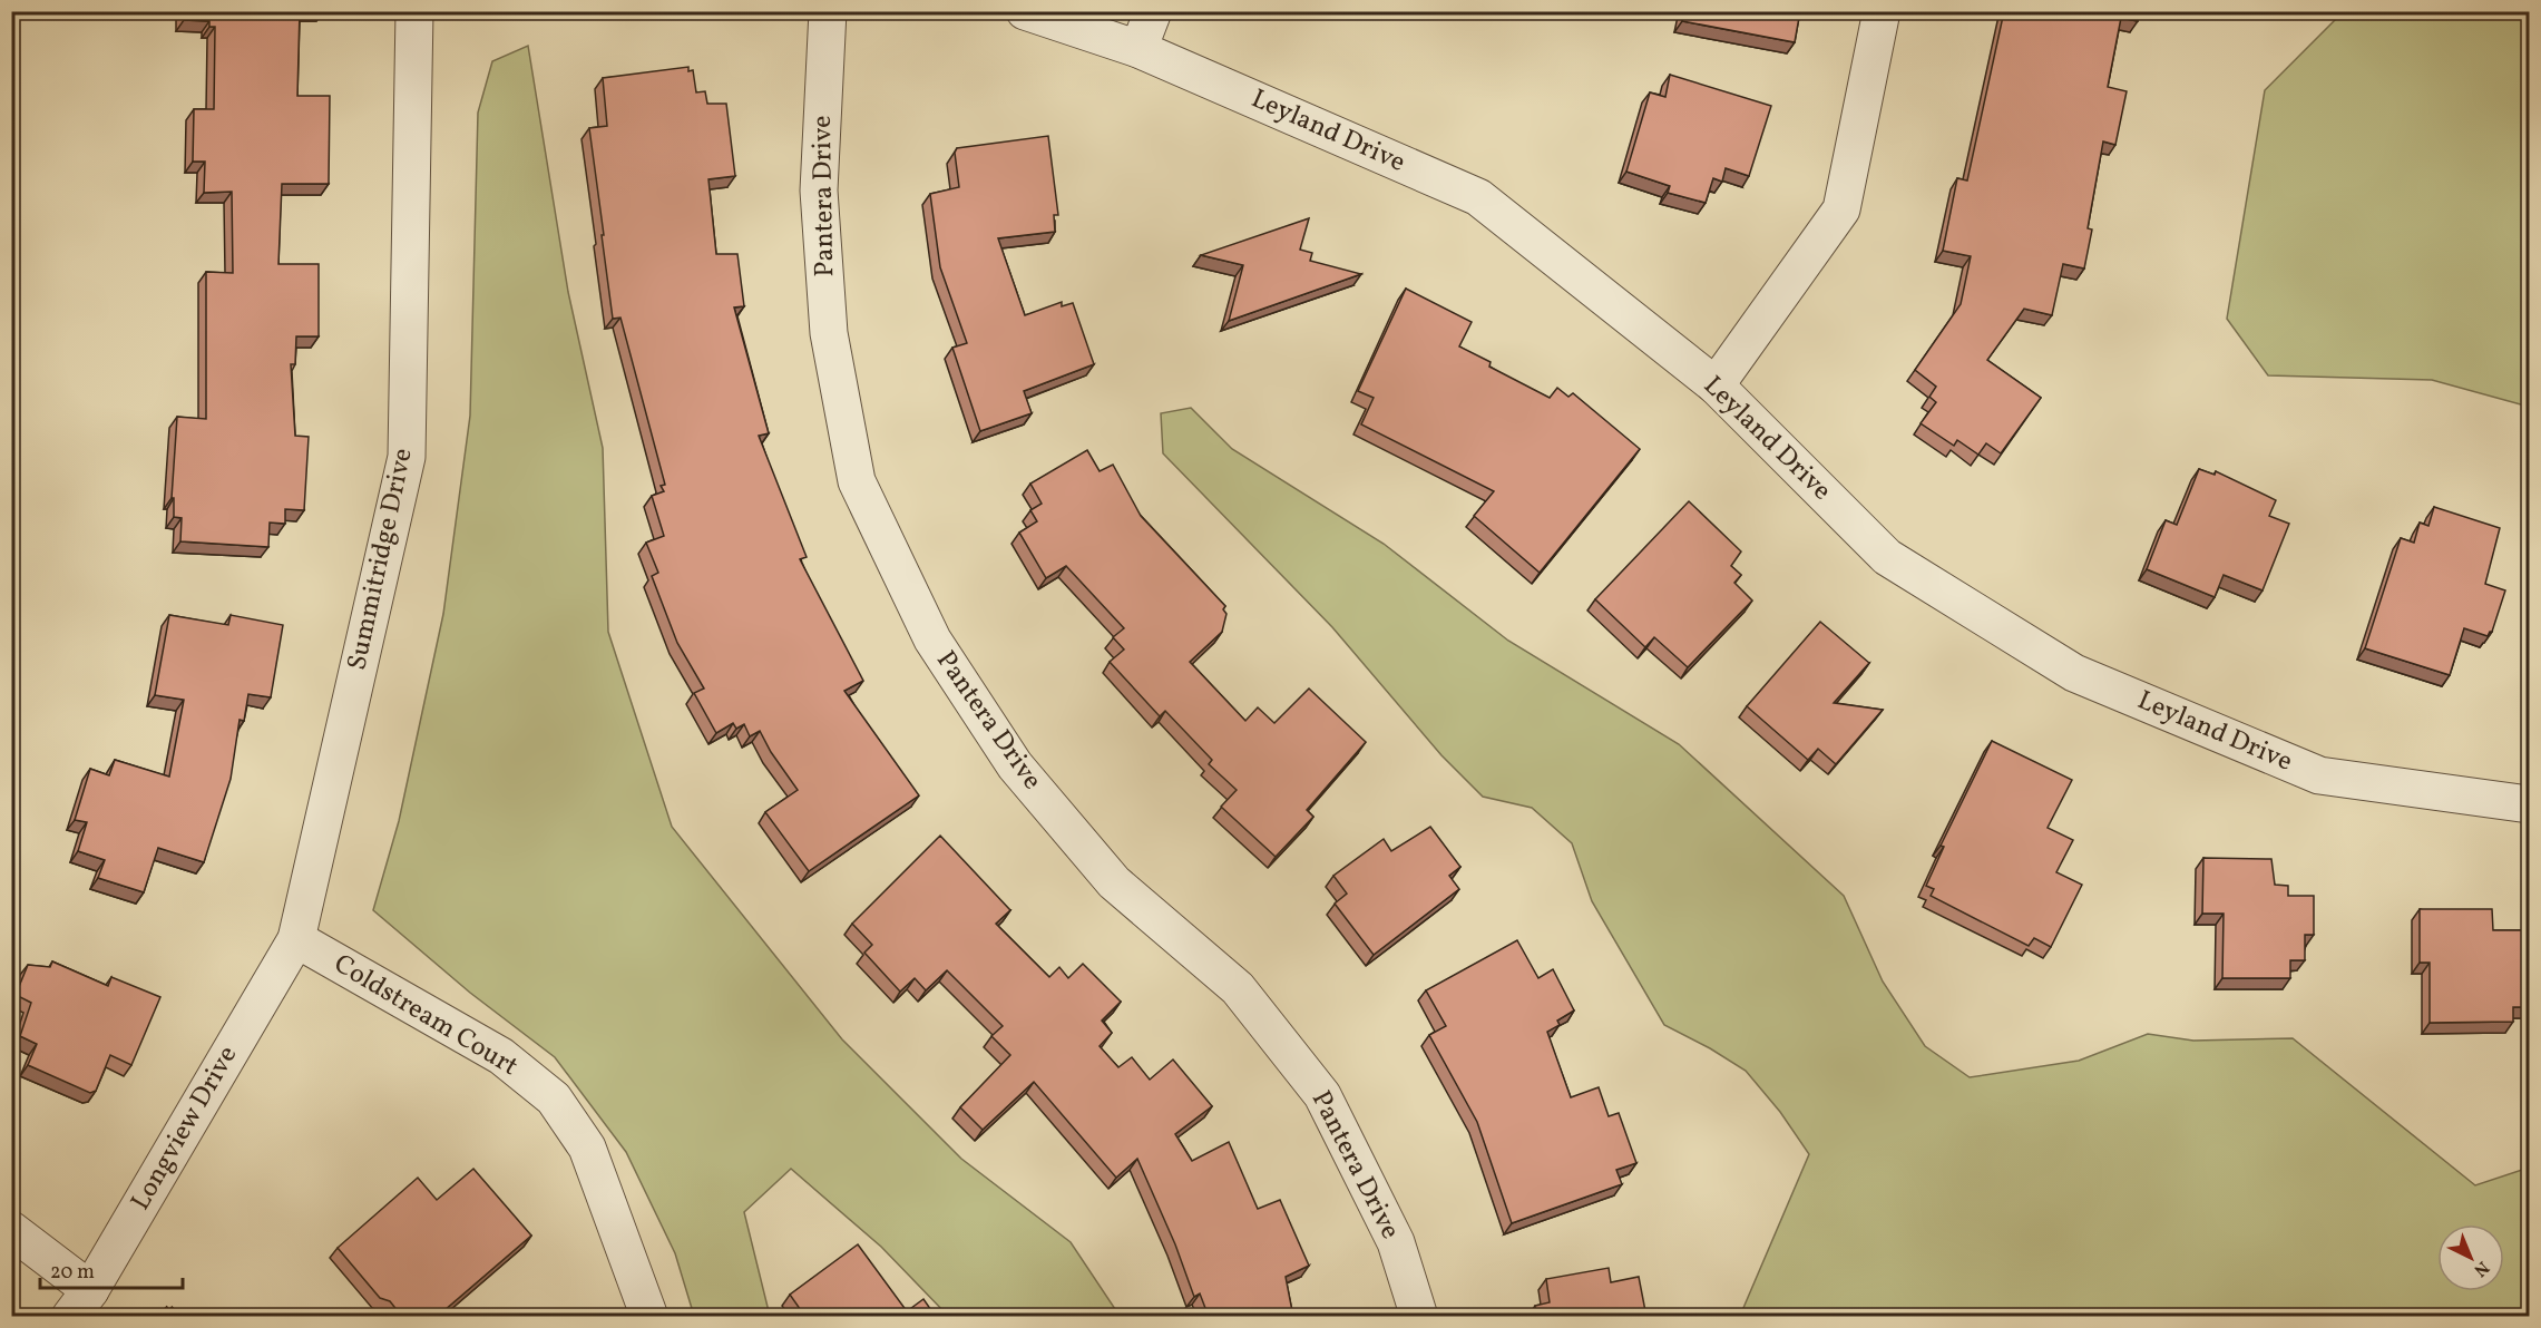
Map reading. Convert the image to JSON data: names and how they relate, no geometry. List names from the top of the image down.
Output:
{
  "streets": {
    "street": [
      "Leyland Drive",
      "Pantera Drive",
      "Summitridge Drive",
      "Coldstream Court",
      "Longview Drive"
    ]
  },
  "crossings": [
    ["Summitridge Drive", "Coldstream Court"],
    ["Summitridge Drive", "Longview Drive"],
    ["Coldstream Court", "Longview Drive"]
  ],
  "scale_bar": "20 m",
  "north": "bottom right"
}
